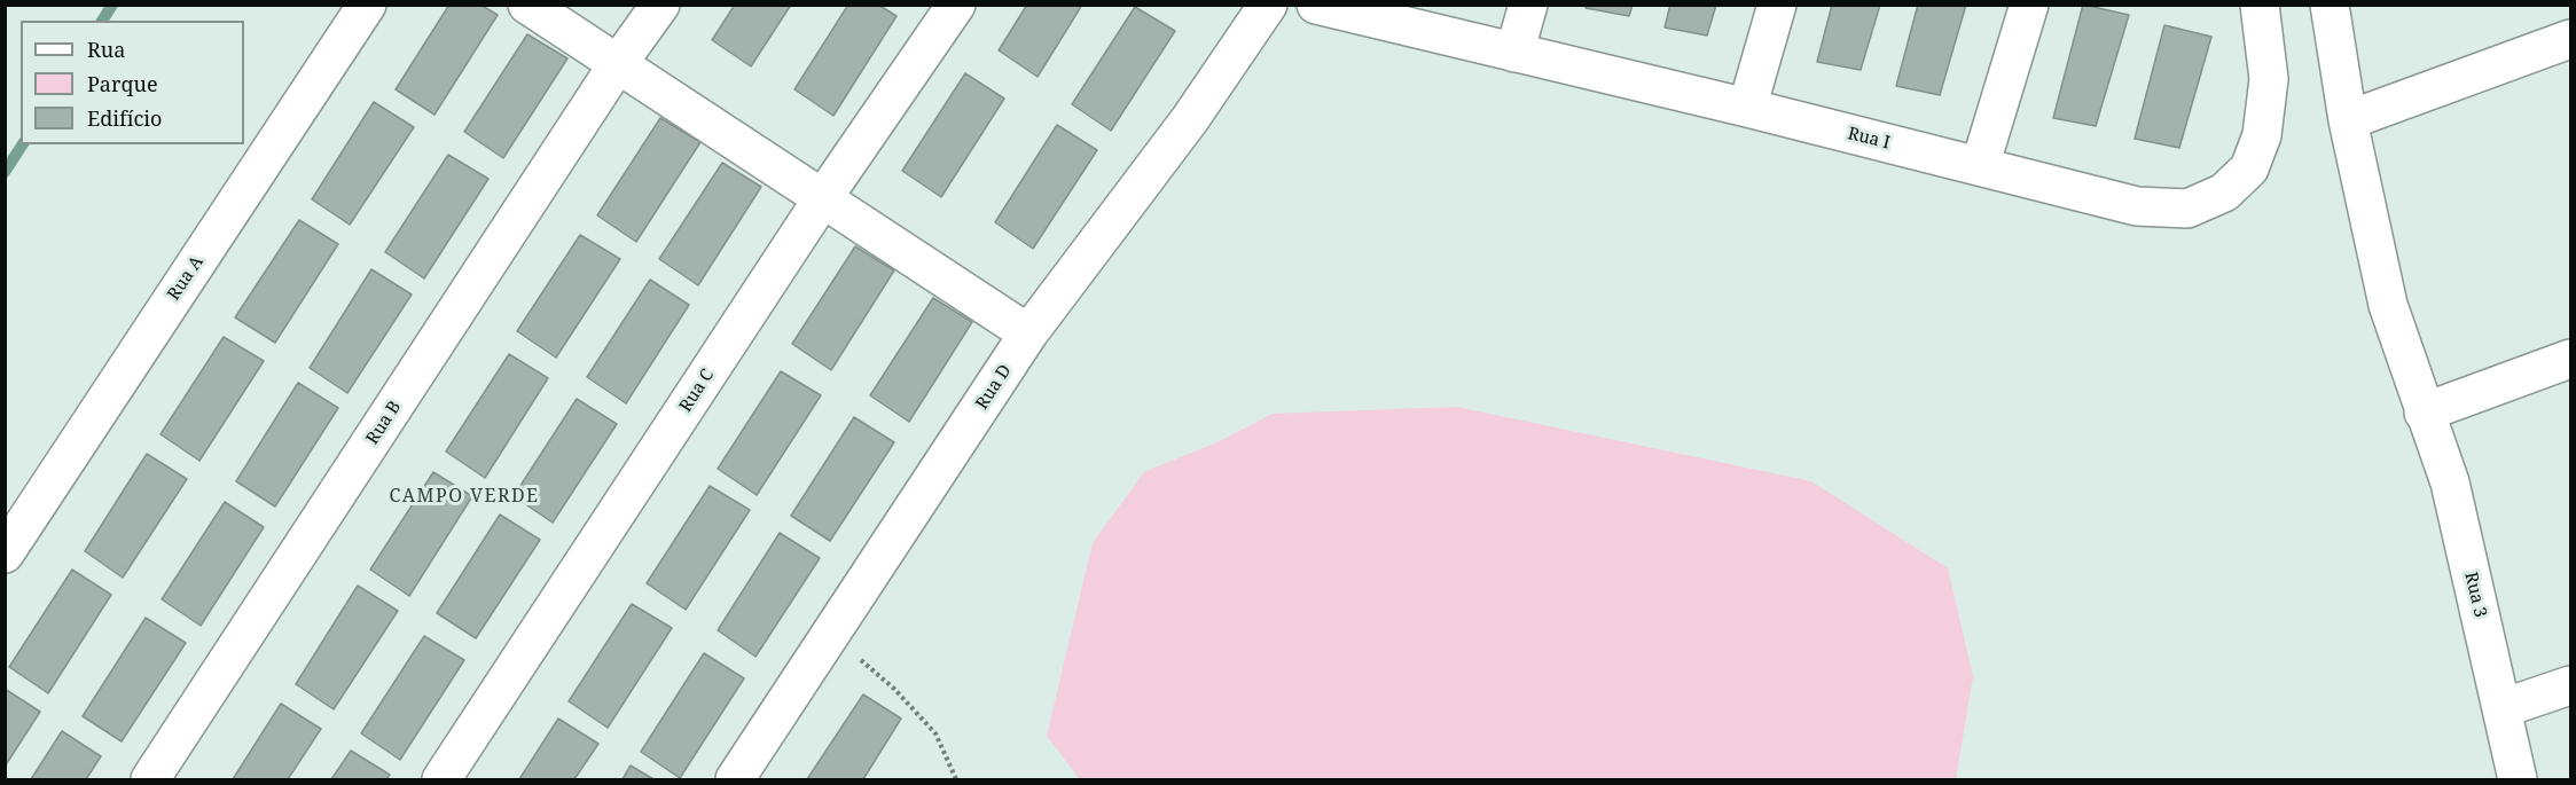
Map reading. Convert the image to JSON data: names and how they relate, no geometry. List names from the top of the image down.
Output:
{
  "streets": {
    "street": [
      "Rua I",
      "Rua A",
      "Rua D",
      "Rua C",
      "Rua B",
      "Rua 3"
    ]
  },
  "districts": ["CAMPO VERDE"],
  "legend": ["Rua", "Parque", "Edifício"]
}
